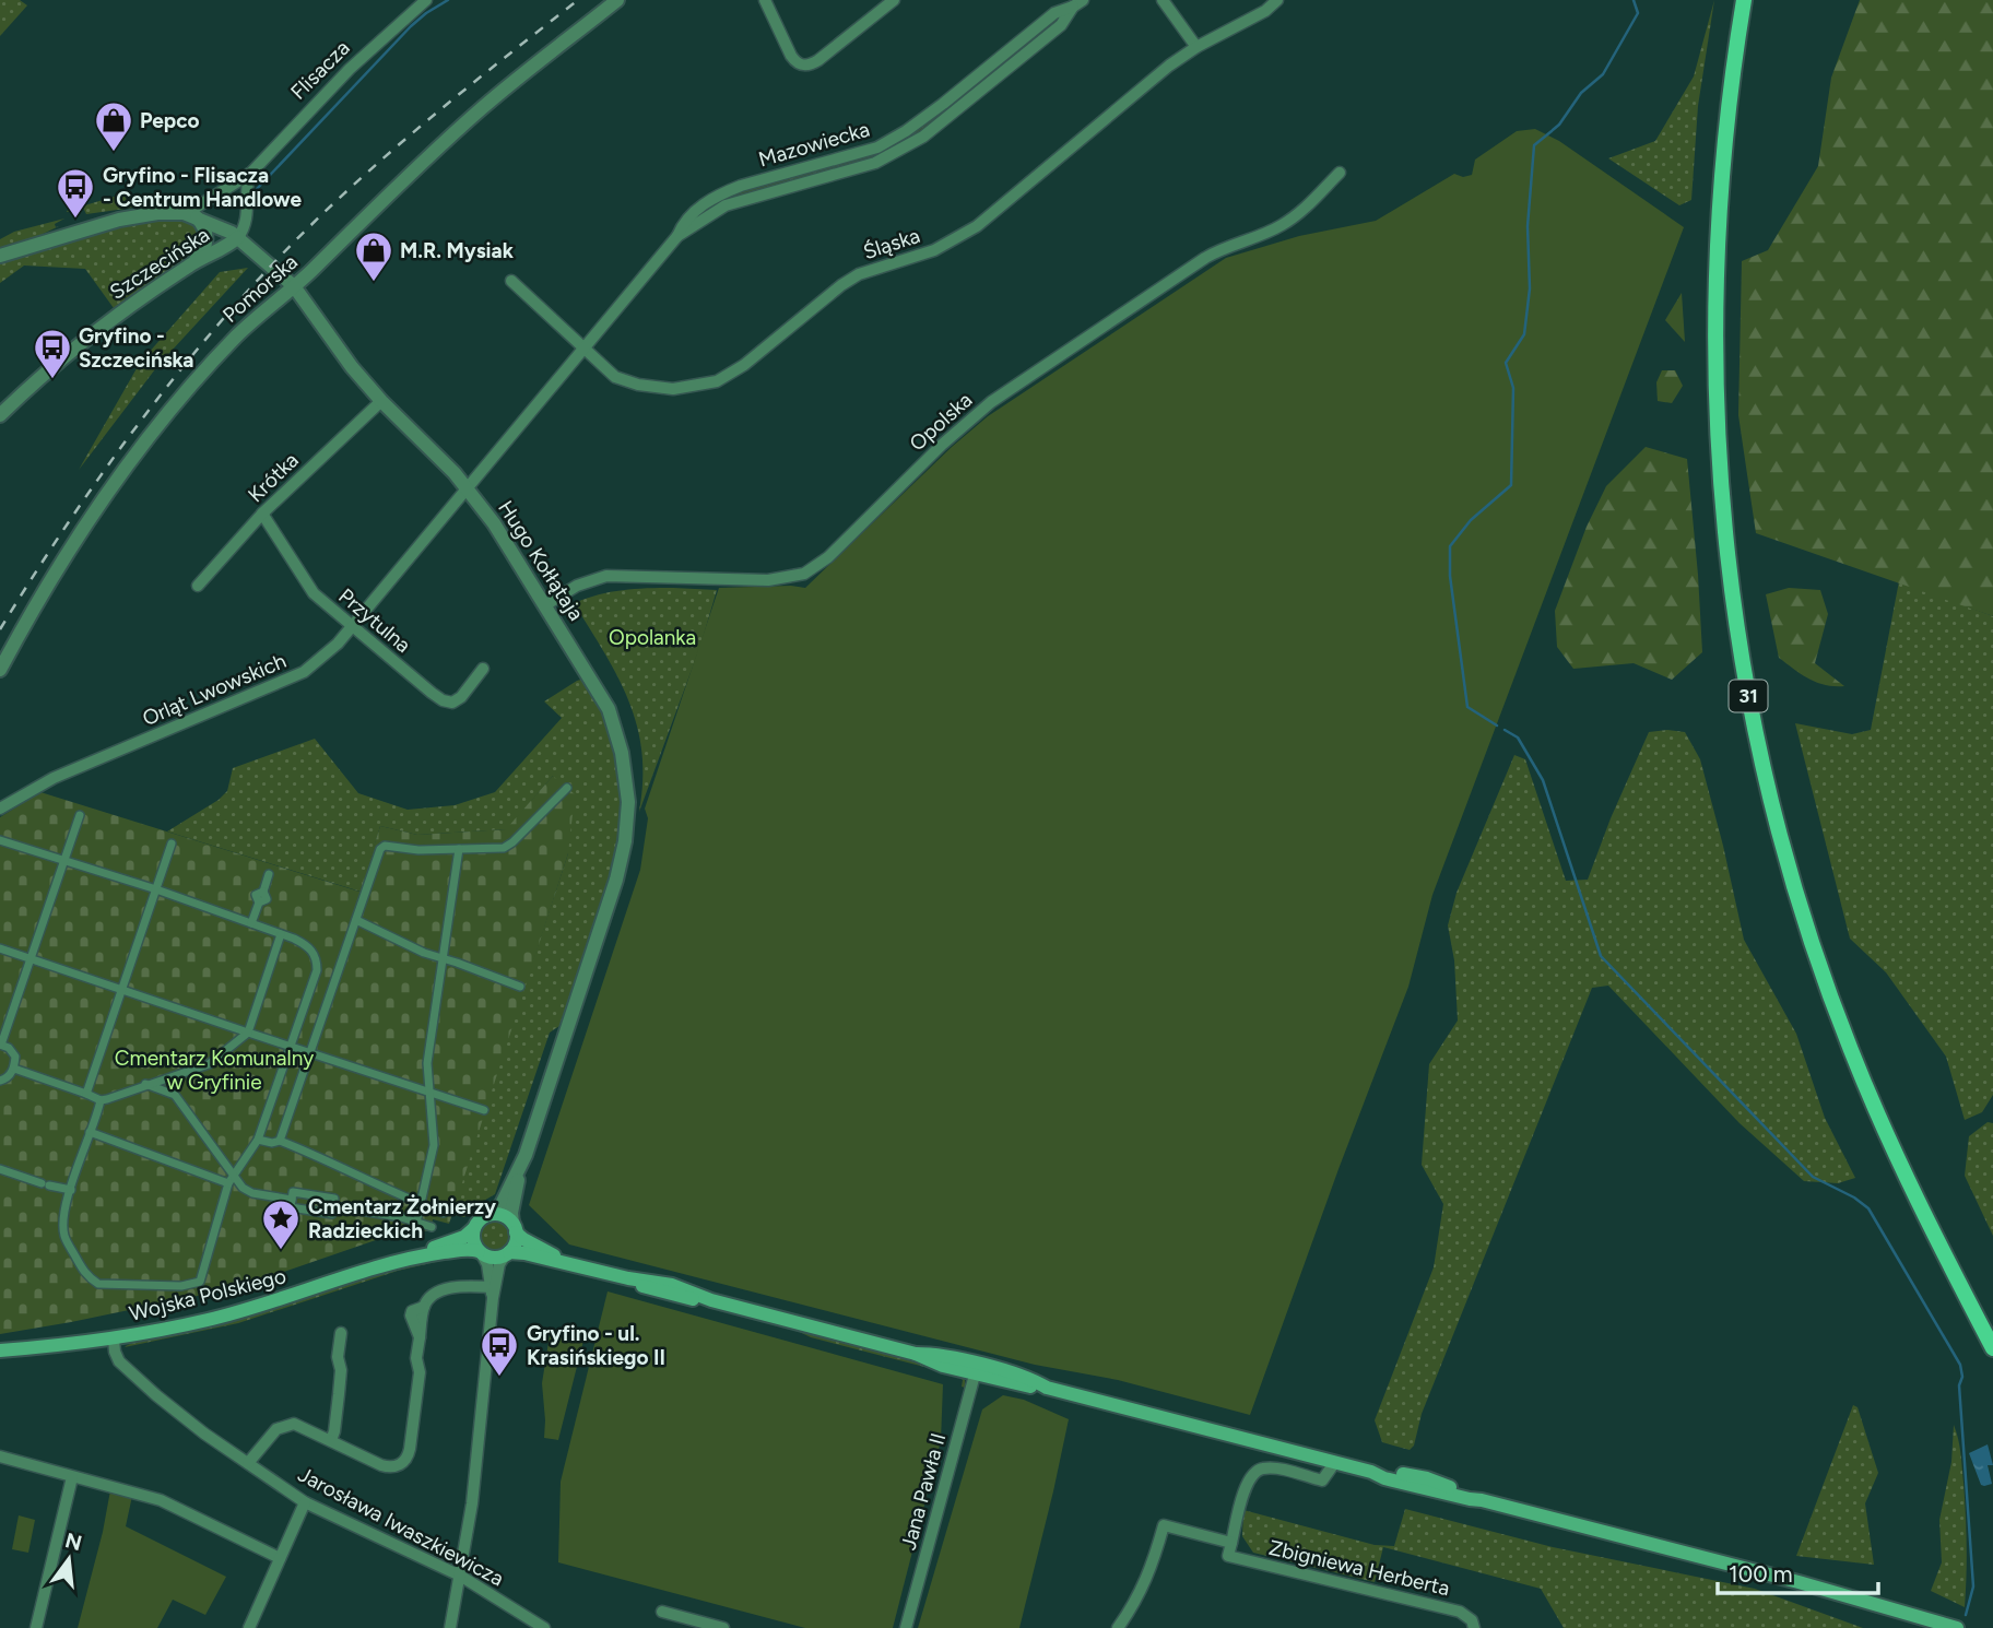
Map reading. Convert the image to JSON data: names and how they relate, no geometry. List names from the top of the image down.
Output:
{
  "streets": {
    "main road": ["31", "Wojska Polskiego"],
    "street": [
      "Flisacza",
      "Mazowiecka",
      "Śląska",
      "Szczecińska",
      "Pomorska",
      "Opolska",
      "Krótka",
      "Hugo Kołłątaja",
      "Przytulna",
      "Orląt Lwowskich",
      "Jana Pawła II",
      "Jarosława Iwaszkiewicza",
      "Zbigniewa Herberta"
    ]
  },
  "crossings": [
    ["Flisacza", "Szczecińska"],
    ["Flisacza", "Pomorska"],
    ["Flisacza", "Hugo Kołłątaja"],
    ["Mazowiecka", "Śląska"],
    ["Mazowiecka", "Hugo Kołłątaja"],
    ["Mazowiecka", "Orląt Lwowskich"],
    ["Pomorska", "Hugo Kołłątaja"],
    ["Opolska", "Hugo Kołłątaja"],
    ["Krótka", "Hugo Kołłątaja"],
    ["Krótka", "Przytulna"],
    ["Hugo Kołłątaja", "Orląt Lwowskich"],
    ["Hugo Kołłątaja", "Wojska Polskiego"],
    ["Przytulna", "Orląt Lwowskich"],
    ["Wojska Polskiego", "Jarosława Iwaszkiewicza"]
  ],
  "parks": ["Opolanka", "Cmentarz Komunalny w Gryfinie"],
  "places": {
    "shop": ["Pepco", "M.R. Mysiak"],
    "bus stop": ["Gryfino - Flisacza - Centrum Handlowe", "Gryfino - Szczecińska", "Gryfino - ul. Krasińskiego II"],
    "place": ["Cmentarz Żołnierzy Radzieckich"]
  },
  "scale_bar": "100 m",
  "north": "top"
}
